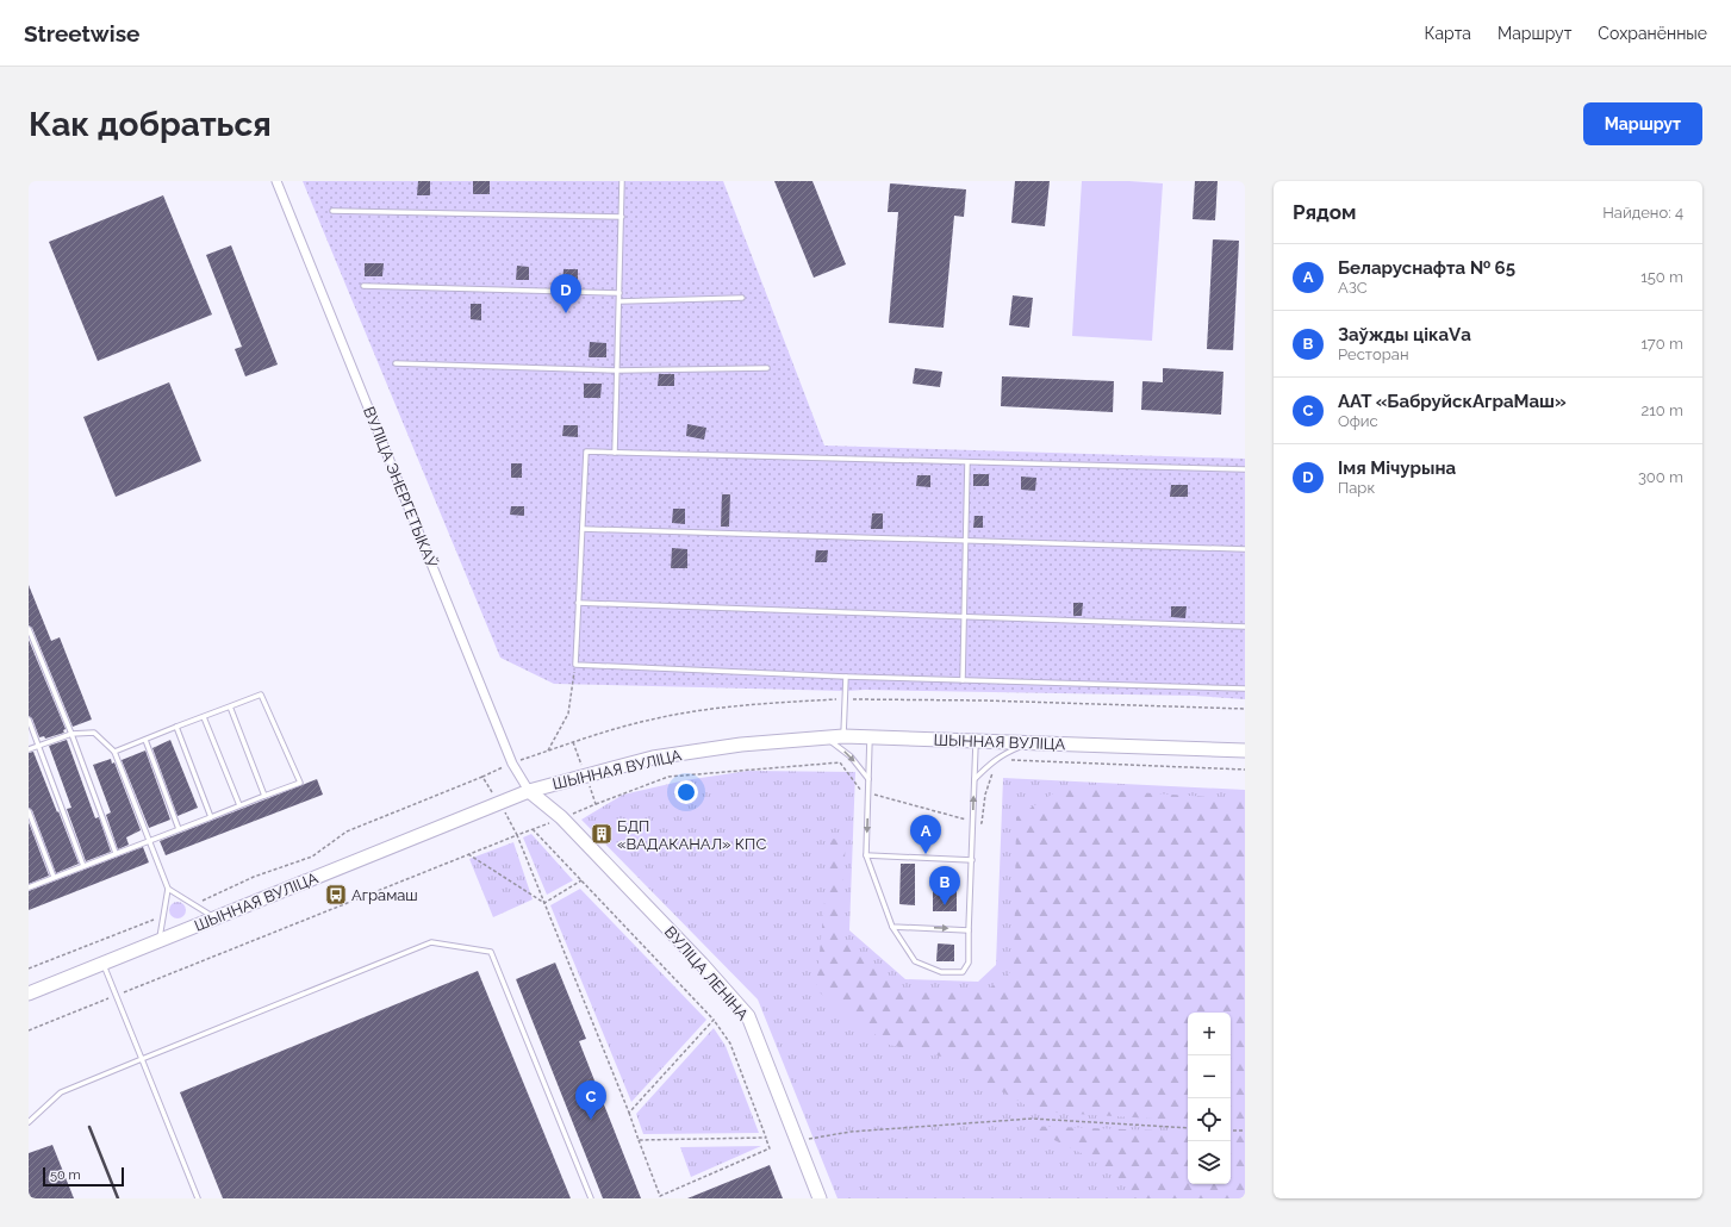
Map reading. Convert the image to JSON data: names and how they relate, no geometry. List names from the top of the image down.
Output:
{
  "streets": {
    "main road": ["ШЫННАЯ ВУЛІЦА", "ВУЛІЦА ЛЕНІНА"],
    "street": ["ВУЛІЦА ЭНЕРГЕТЫКАЎ"]
  },
  "crossings": [
    ["ВУЛІЦА ЭНЕРГЕТЫКАЎ", "ШЫННАЯ ВУЛІЦА"],
    ["ВУЛІЦА ЭНЕРГЕТЫКАЎ", "ВУЛІЦА ЛЕНІНА"],
    ["ШЫННАЯ ВУЛІЦА", "ВУЛІЦА ЛЕНІНА"]
  ],
  "places": {
    "building": ["БДП «ВАДАКАНАЛ» КПС"],
    "bus stop": ["Аграмаш"]
  },
  "scale_bar": "50 m",
  "page": {
    "header": "Streetwise",
    "nav": ["Карта", "Маршрут", "Сохранённые"],
    "buttons": "Маршрут",
    "title": "Как добраться",
    "heading": ["Рядом", "Найдено: 4"],
    "list": [
      {
        "mark": "A",
        "name": "Беларуснафта № 65",
        "note": "АЗС",
        "value": "150 m"
      },
      {
        "mark": "B",
        "name": "Заўжды цікаVа",
        "note": "Ресторан",
        "value": "170 m"
      },
      {
        "mark": "C",
        "name": "ААТ «БабруйскАграМаш»",
        "note": "Офис",
        "value": "210 m"
      },
      {
        "mark": "D",
        "name": "Імя Мічурына",
        "note": "Парк",
        "value": "300 m"
      }
    ],
    "pins": [
      "D",
      "A",
      "B",
      "C"
    ],
    "map_buttons": ["+", "−"],
    "scale": "50 m"
  }
}
